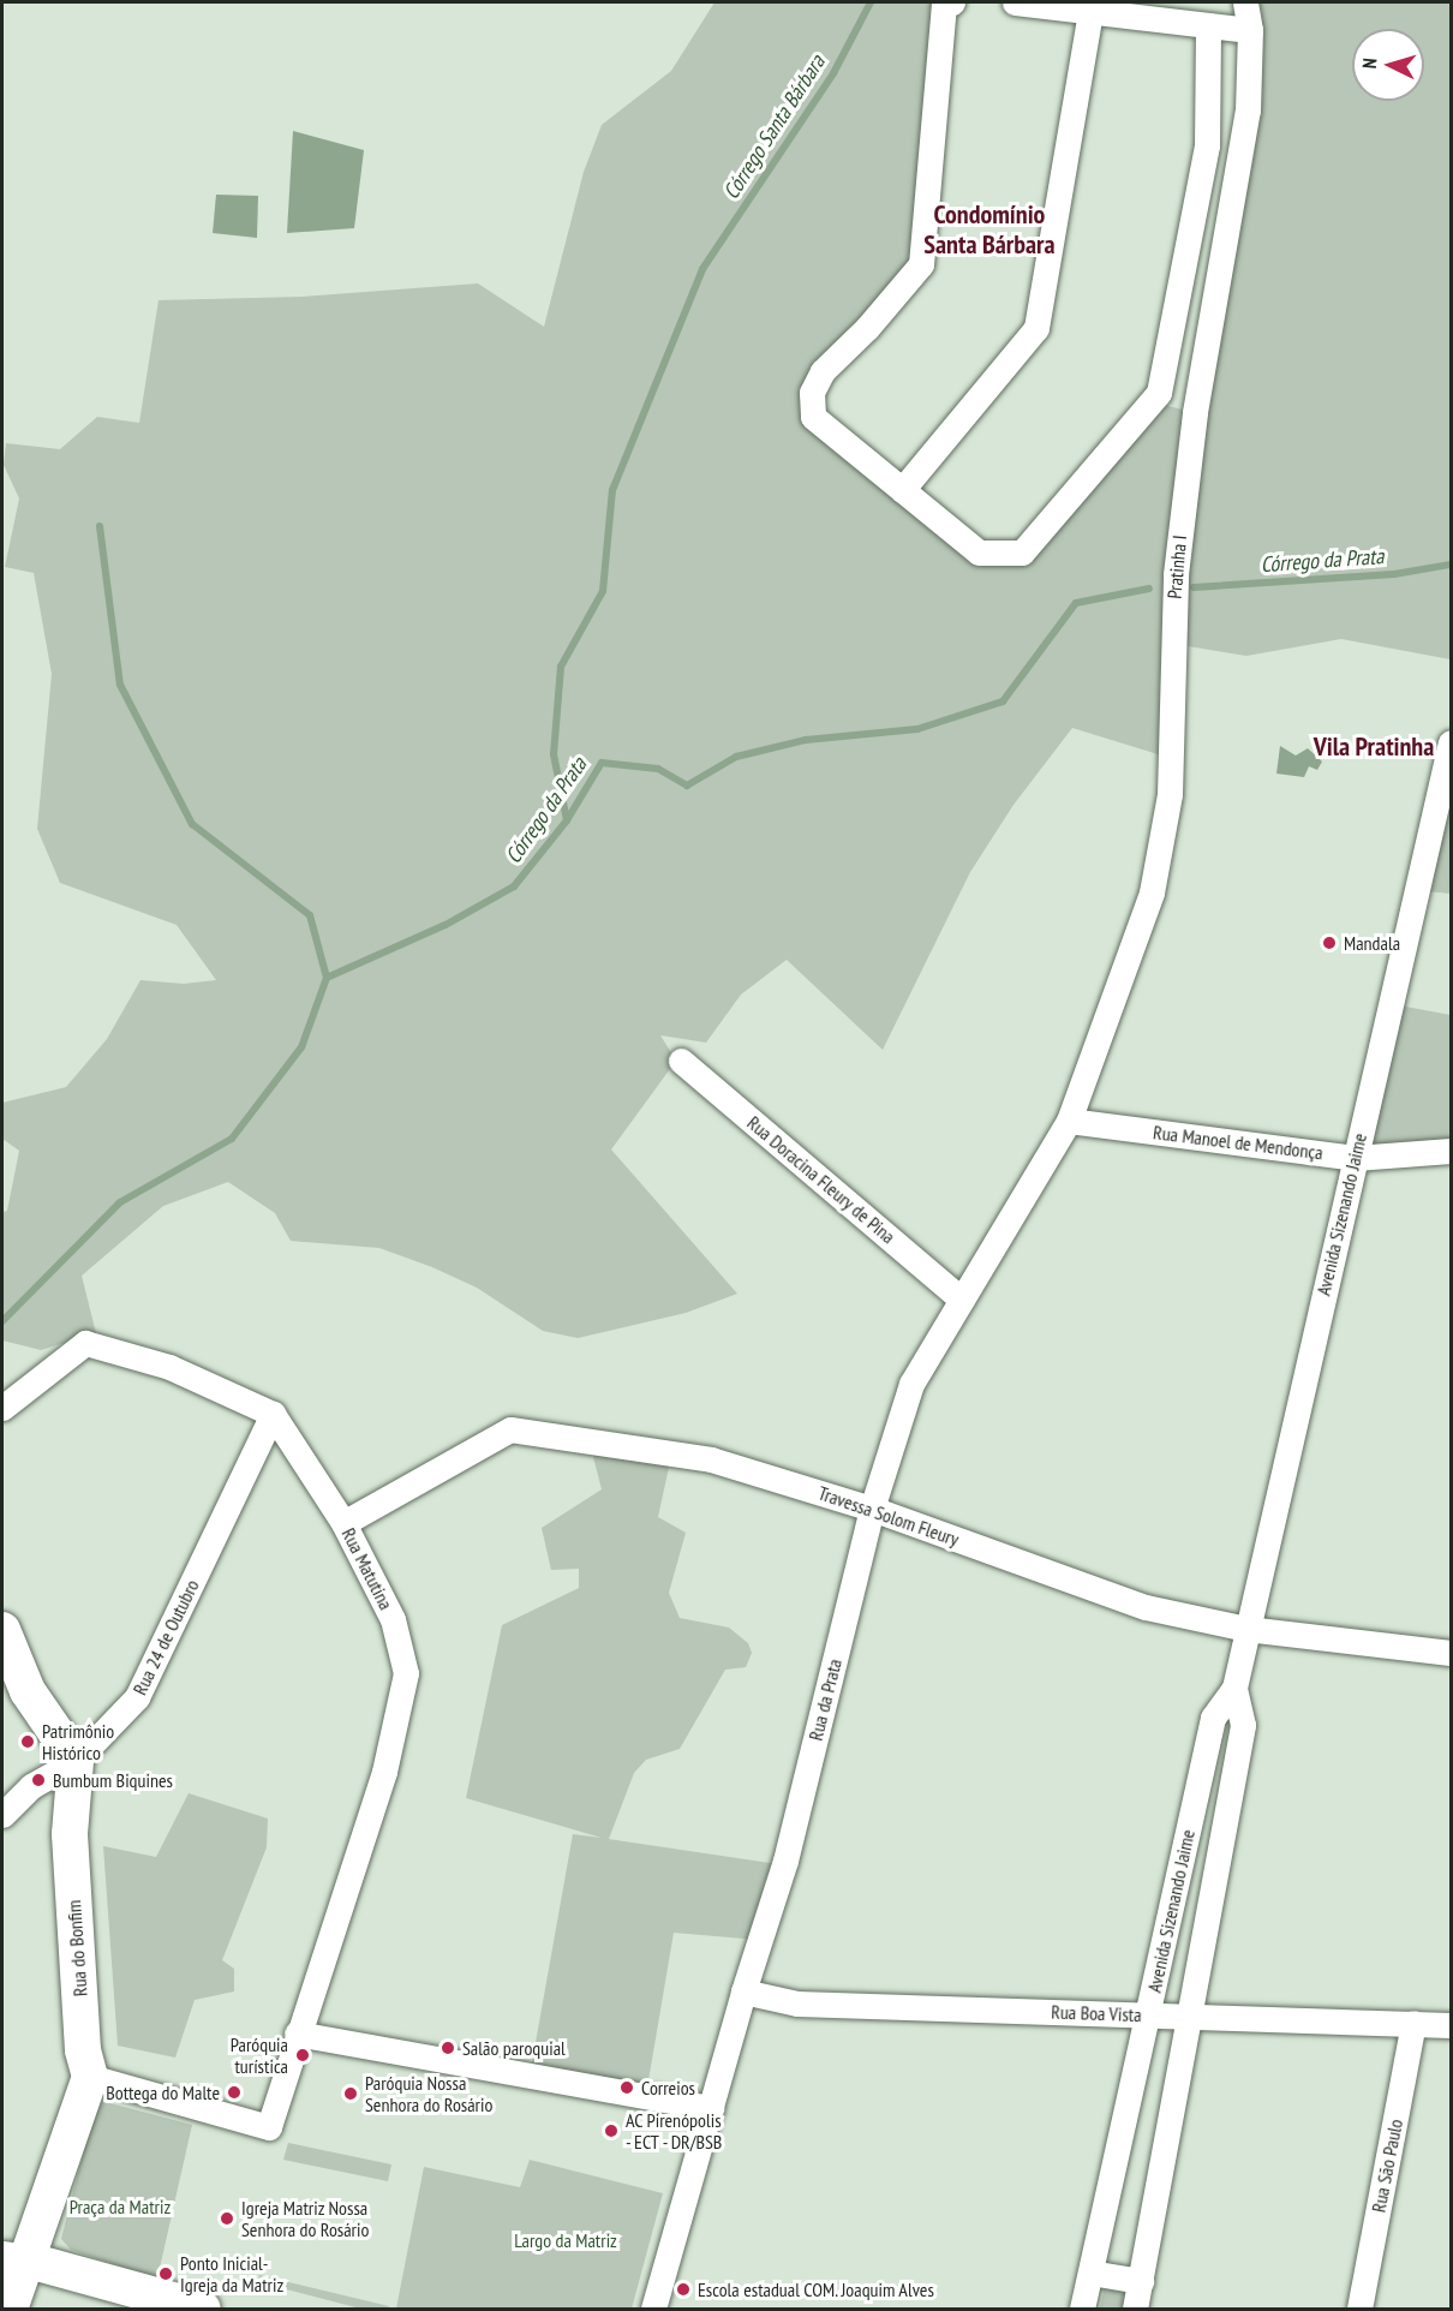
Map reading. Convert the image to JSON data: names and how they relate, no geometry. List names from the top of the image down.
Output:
{
  "streets": {
    "main road": ["Rua do Bonfim"],
    "street": [
      "Pratinha I",
      "Rua Manoel de Mendonça",
      "Rua Doracina Fleury de Pina",
      "Avenida Sizenando Jaime",
      "Travessa Solom Fleury",
      "Rua Matutina",
      "Rua 24 de Outubro",
      "Rua da Prata",
      "Rua Boa Vista",
      "Rua São Paulo"
    ]
  },
  "crossings": [
    ["Pratinha I", "Rua Manoel de Mendonça"],
    ["Pratinha I", "Rua da Prata"],
    ["Rua Manoel de Mendonça", "Avenida Sizenando Jaime"],
    ["Rua Manoel de Mendonça", "Rua da Prata"],
    ["Rua Doracina Fleury de Pina", "Rua da Prata"],
    ["Avenida Sizenando Jaime", "Travessa Solom Fleury"],
    ["Avenida Sizenando Jaime", "Rua Boa Vista"],
    ["Travessa Solom Fleury", "Rua Matutina"],
    ["Travessa Solom Fleury", "Rua da Prata"],
    ["Rua Matutina", "Rua 24 de Outubro"],
    ["Rua Matutina", "Rua do Bonfim"],
    ["Rua 24 de Outubro", "Rua do Bonfim"],
    ["Rua da Prata", "Rua Boa Vista"],
    ["Rua Boa Vista", "Rua São Paulo"]
  ],
  "districts": ["Condomínio Santa Bárbara", "Vila Pratinha"],
  "water": ["Córrego Santa Bárbara", "Córrego da Prata"],
  "parks": ["Praça da Matriz", "Largo da Matriz"],
  "places": [
    "Mandala",
    "Patrimônio Histórico",
    "Bumbum Biquines",
    "Salão paroquial",
    "Paróquia turística",
    "Correios",
    "Bottega do Malte",
    "Paróquia Nossa Senhora do Rosário",
    "AC Pirenópolis - ECT - DR/BSB",
    "Igreja Matriz Nossa Senhora do Rosário",
    "Ponto Inicial- Igreja da Matriz",
    "Escola estadual COM. Joaquim Alves"
  ],
  "north": "left"
}
